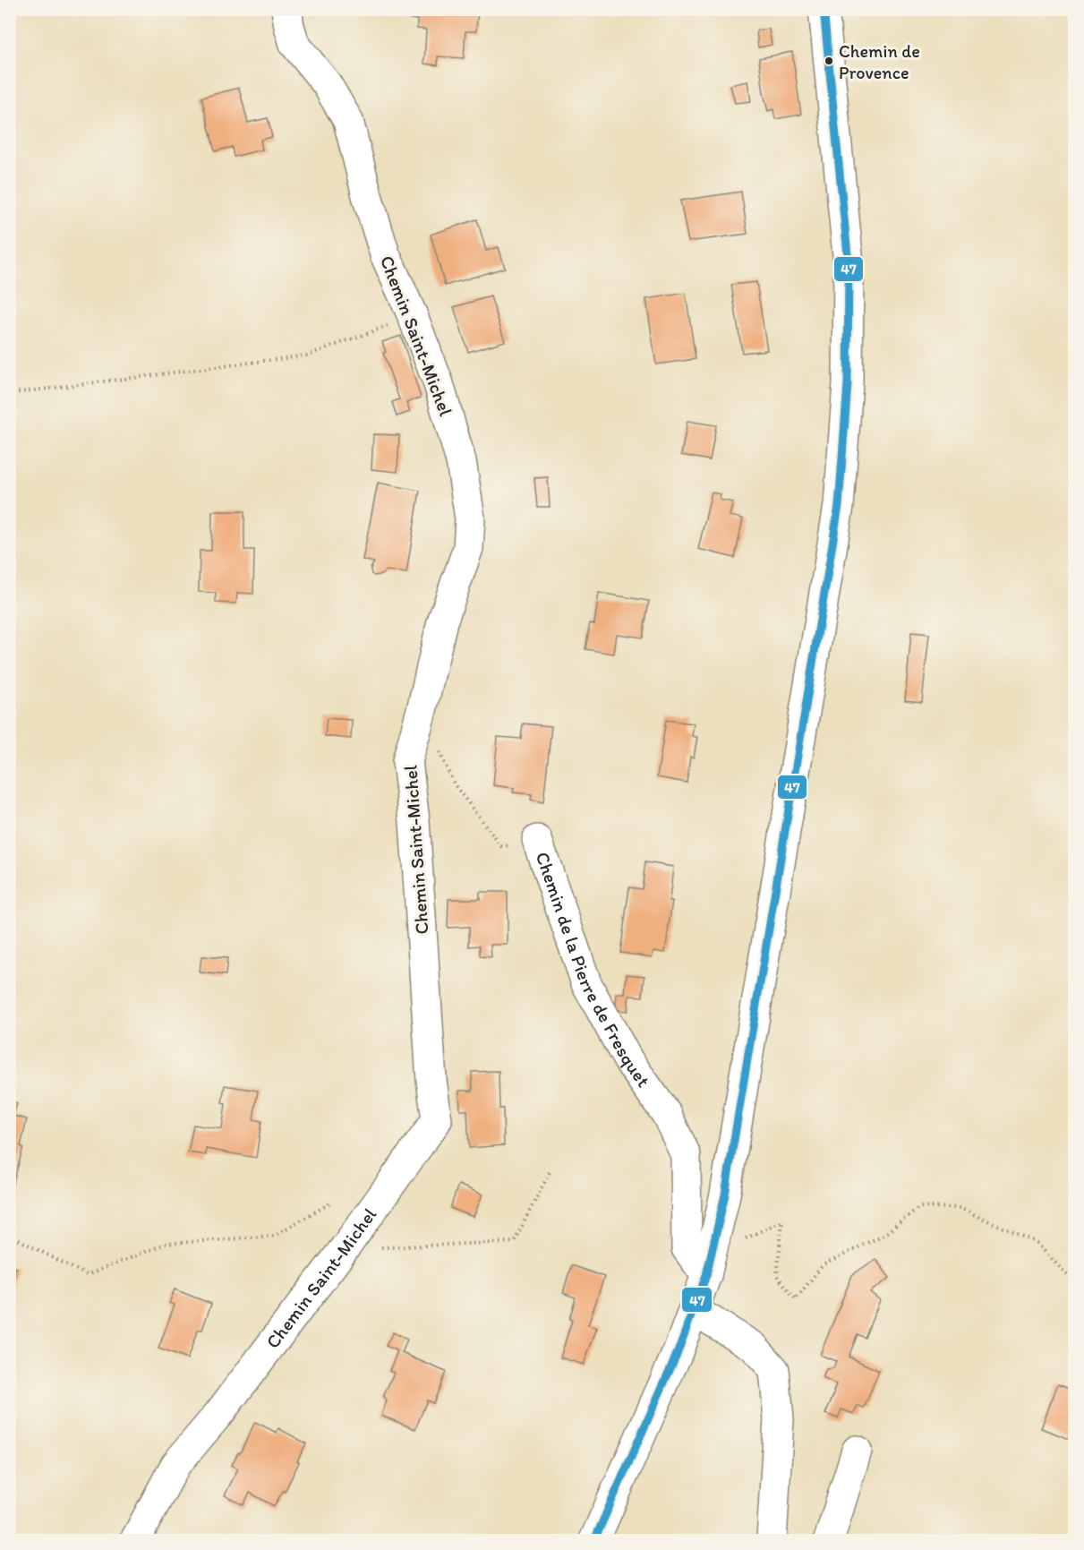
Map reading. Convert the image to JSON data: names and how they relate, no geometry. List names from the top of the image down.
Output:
{
  "streets": {
    "street": ["Chemin Saint-Michel", "Chemin de la Pierre de Fresquet"]
  },
  "crossings": [
    ["Chemin Saint-Michel", "Chemin de la Pierre de Fresquet"]
  ],
  "places": ["Chemin de Provence"],
  "lines": ["transit line 47"]
}
